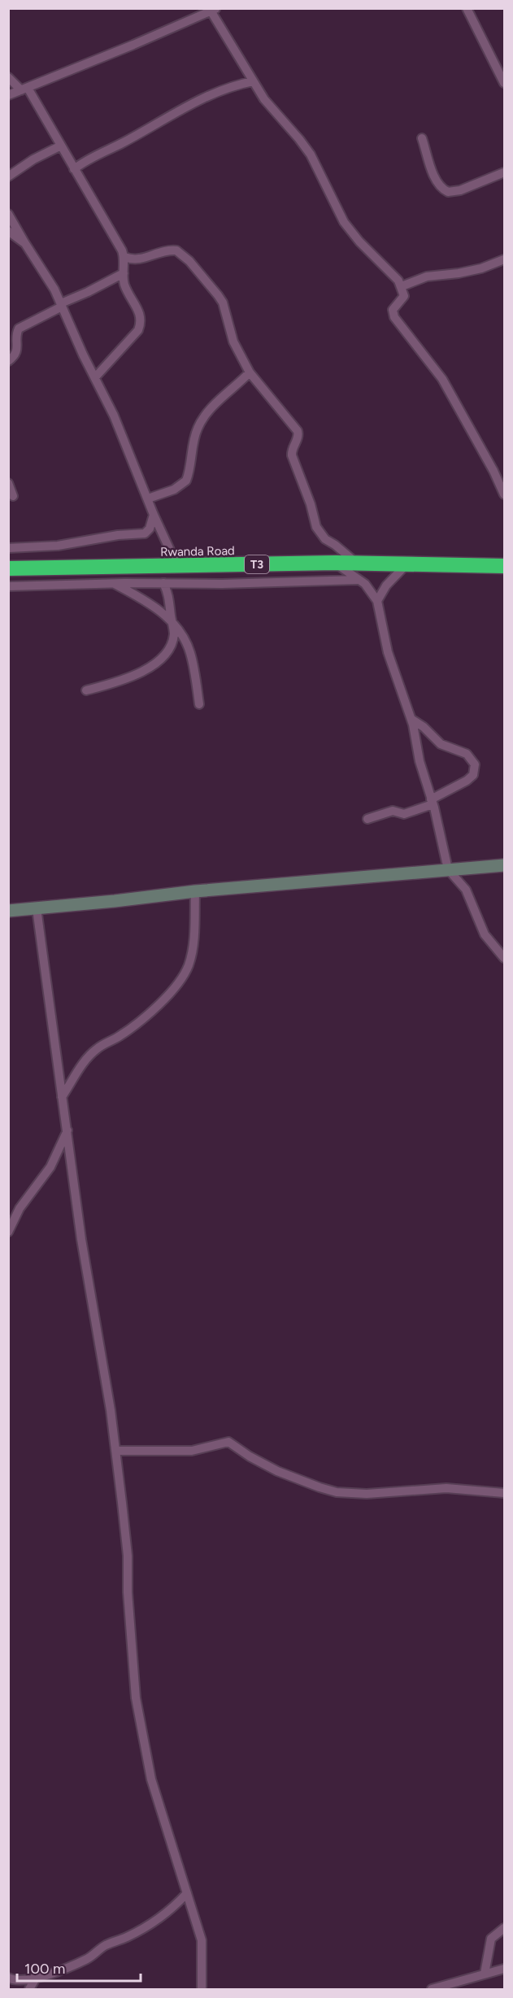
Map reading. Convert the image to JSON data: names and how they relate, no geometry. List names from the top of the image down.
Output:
{
  "streets": {
    "highway": ["Rwanda Road", "T3"]
  },
  "scale_bar": "100 m"
}
